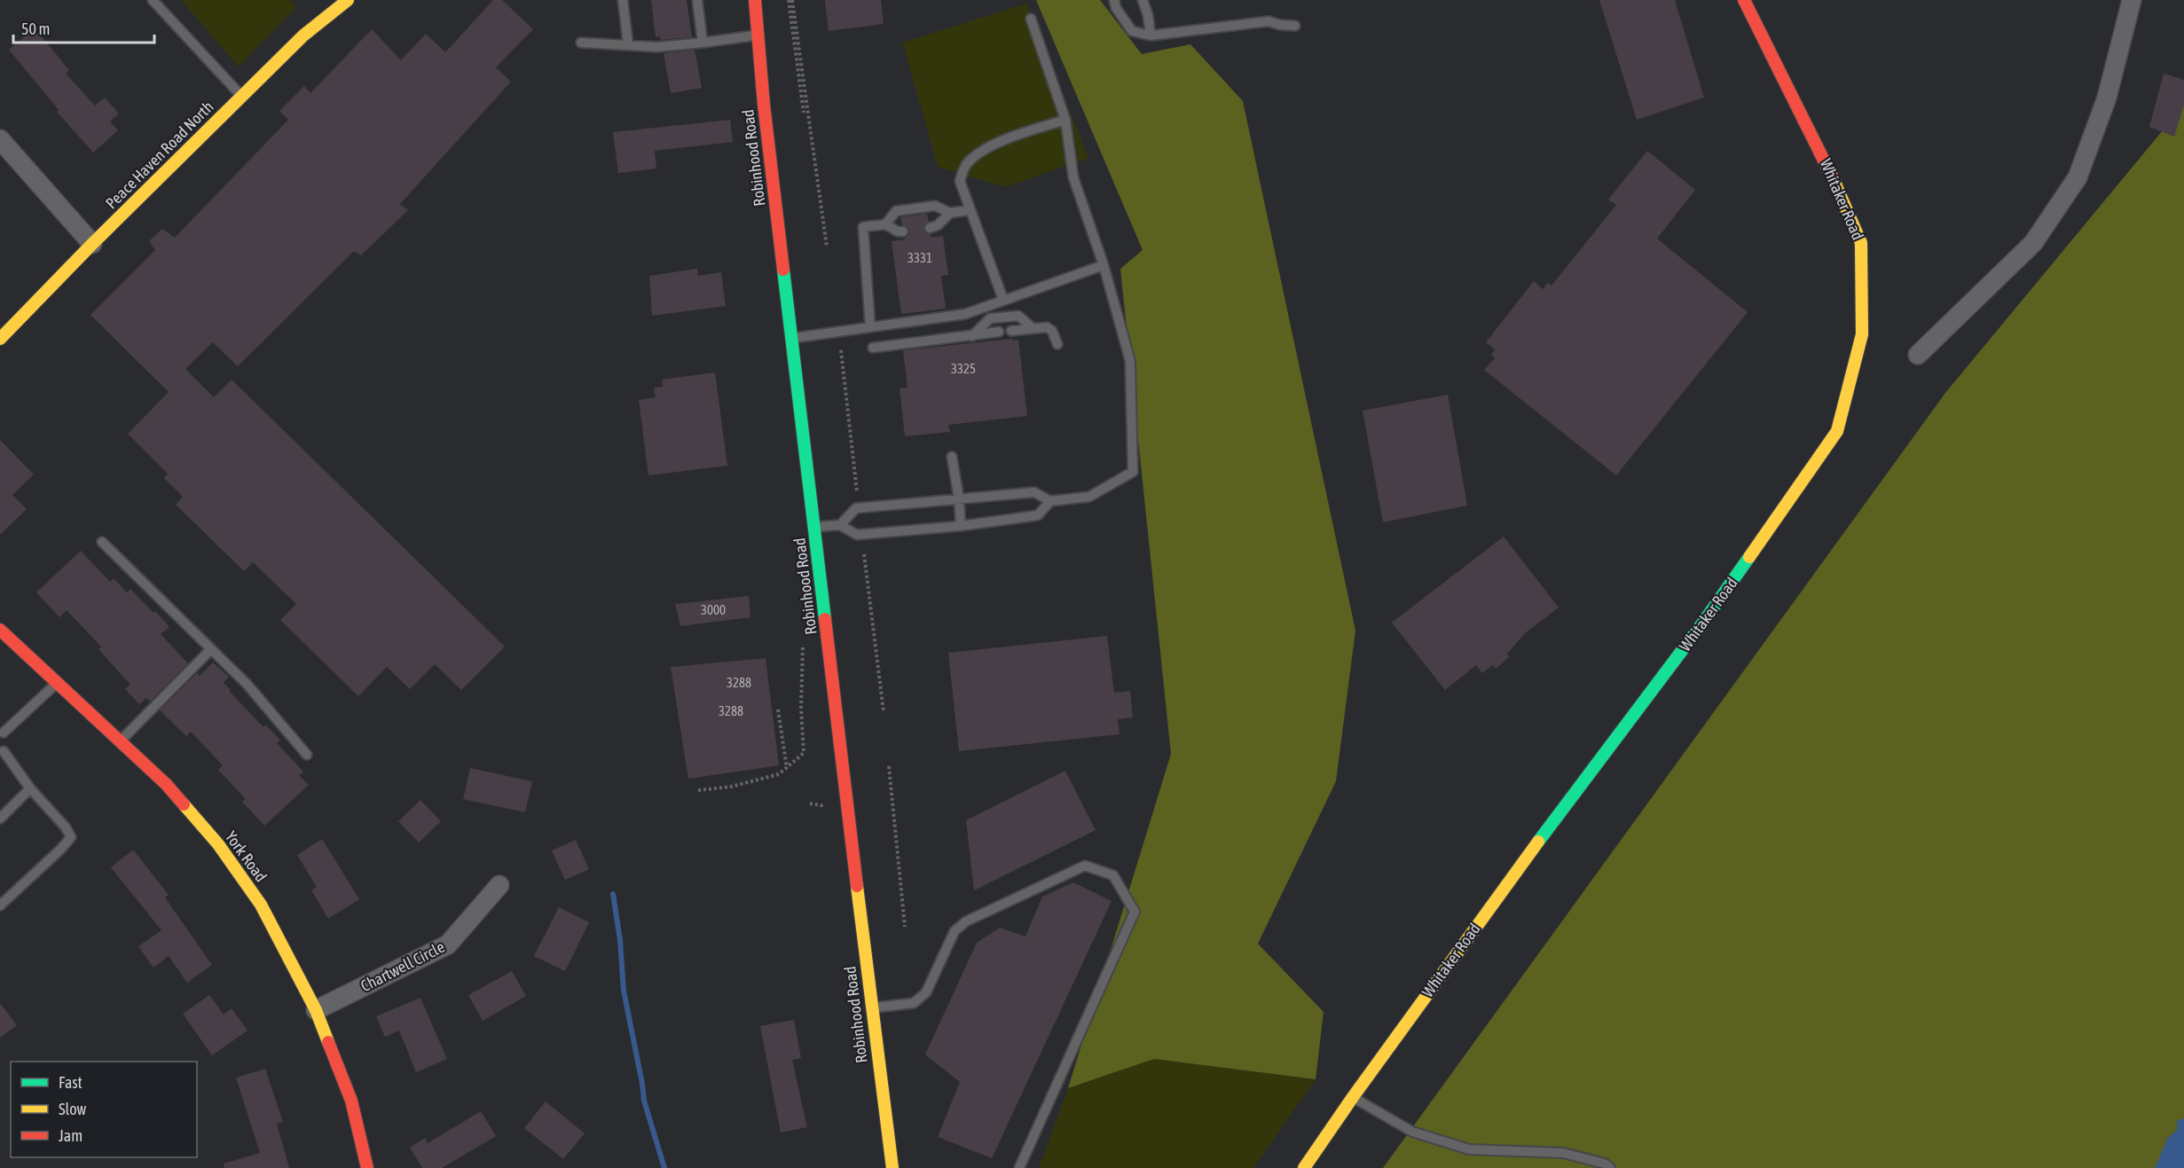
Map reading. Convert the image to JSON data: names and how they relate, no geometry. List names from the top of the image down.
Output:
{
  "streets": {
    "street": [
      "Peace Haven Road North",
      "Robinhood Road",
      "Whitaker Road",
      "York Road",
      "Chartwell Circle"
    ]
  },
  "crossings": [
    ["York Road", "Chartwell Circle"]
  ],
  "house_numbers": [
    "3331",
    "3325",
    "3000",
    "3288",
    "3288"
  ],
  "legend": ["Fast", "Slow", "Jam"],
  "scale_bar": "50 m"
}
